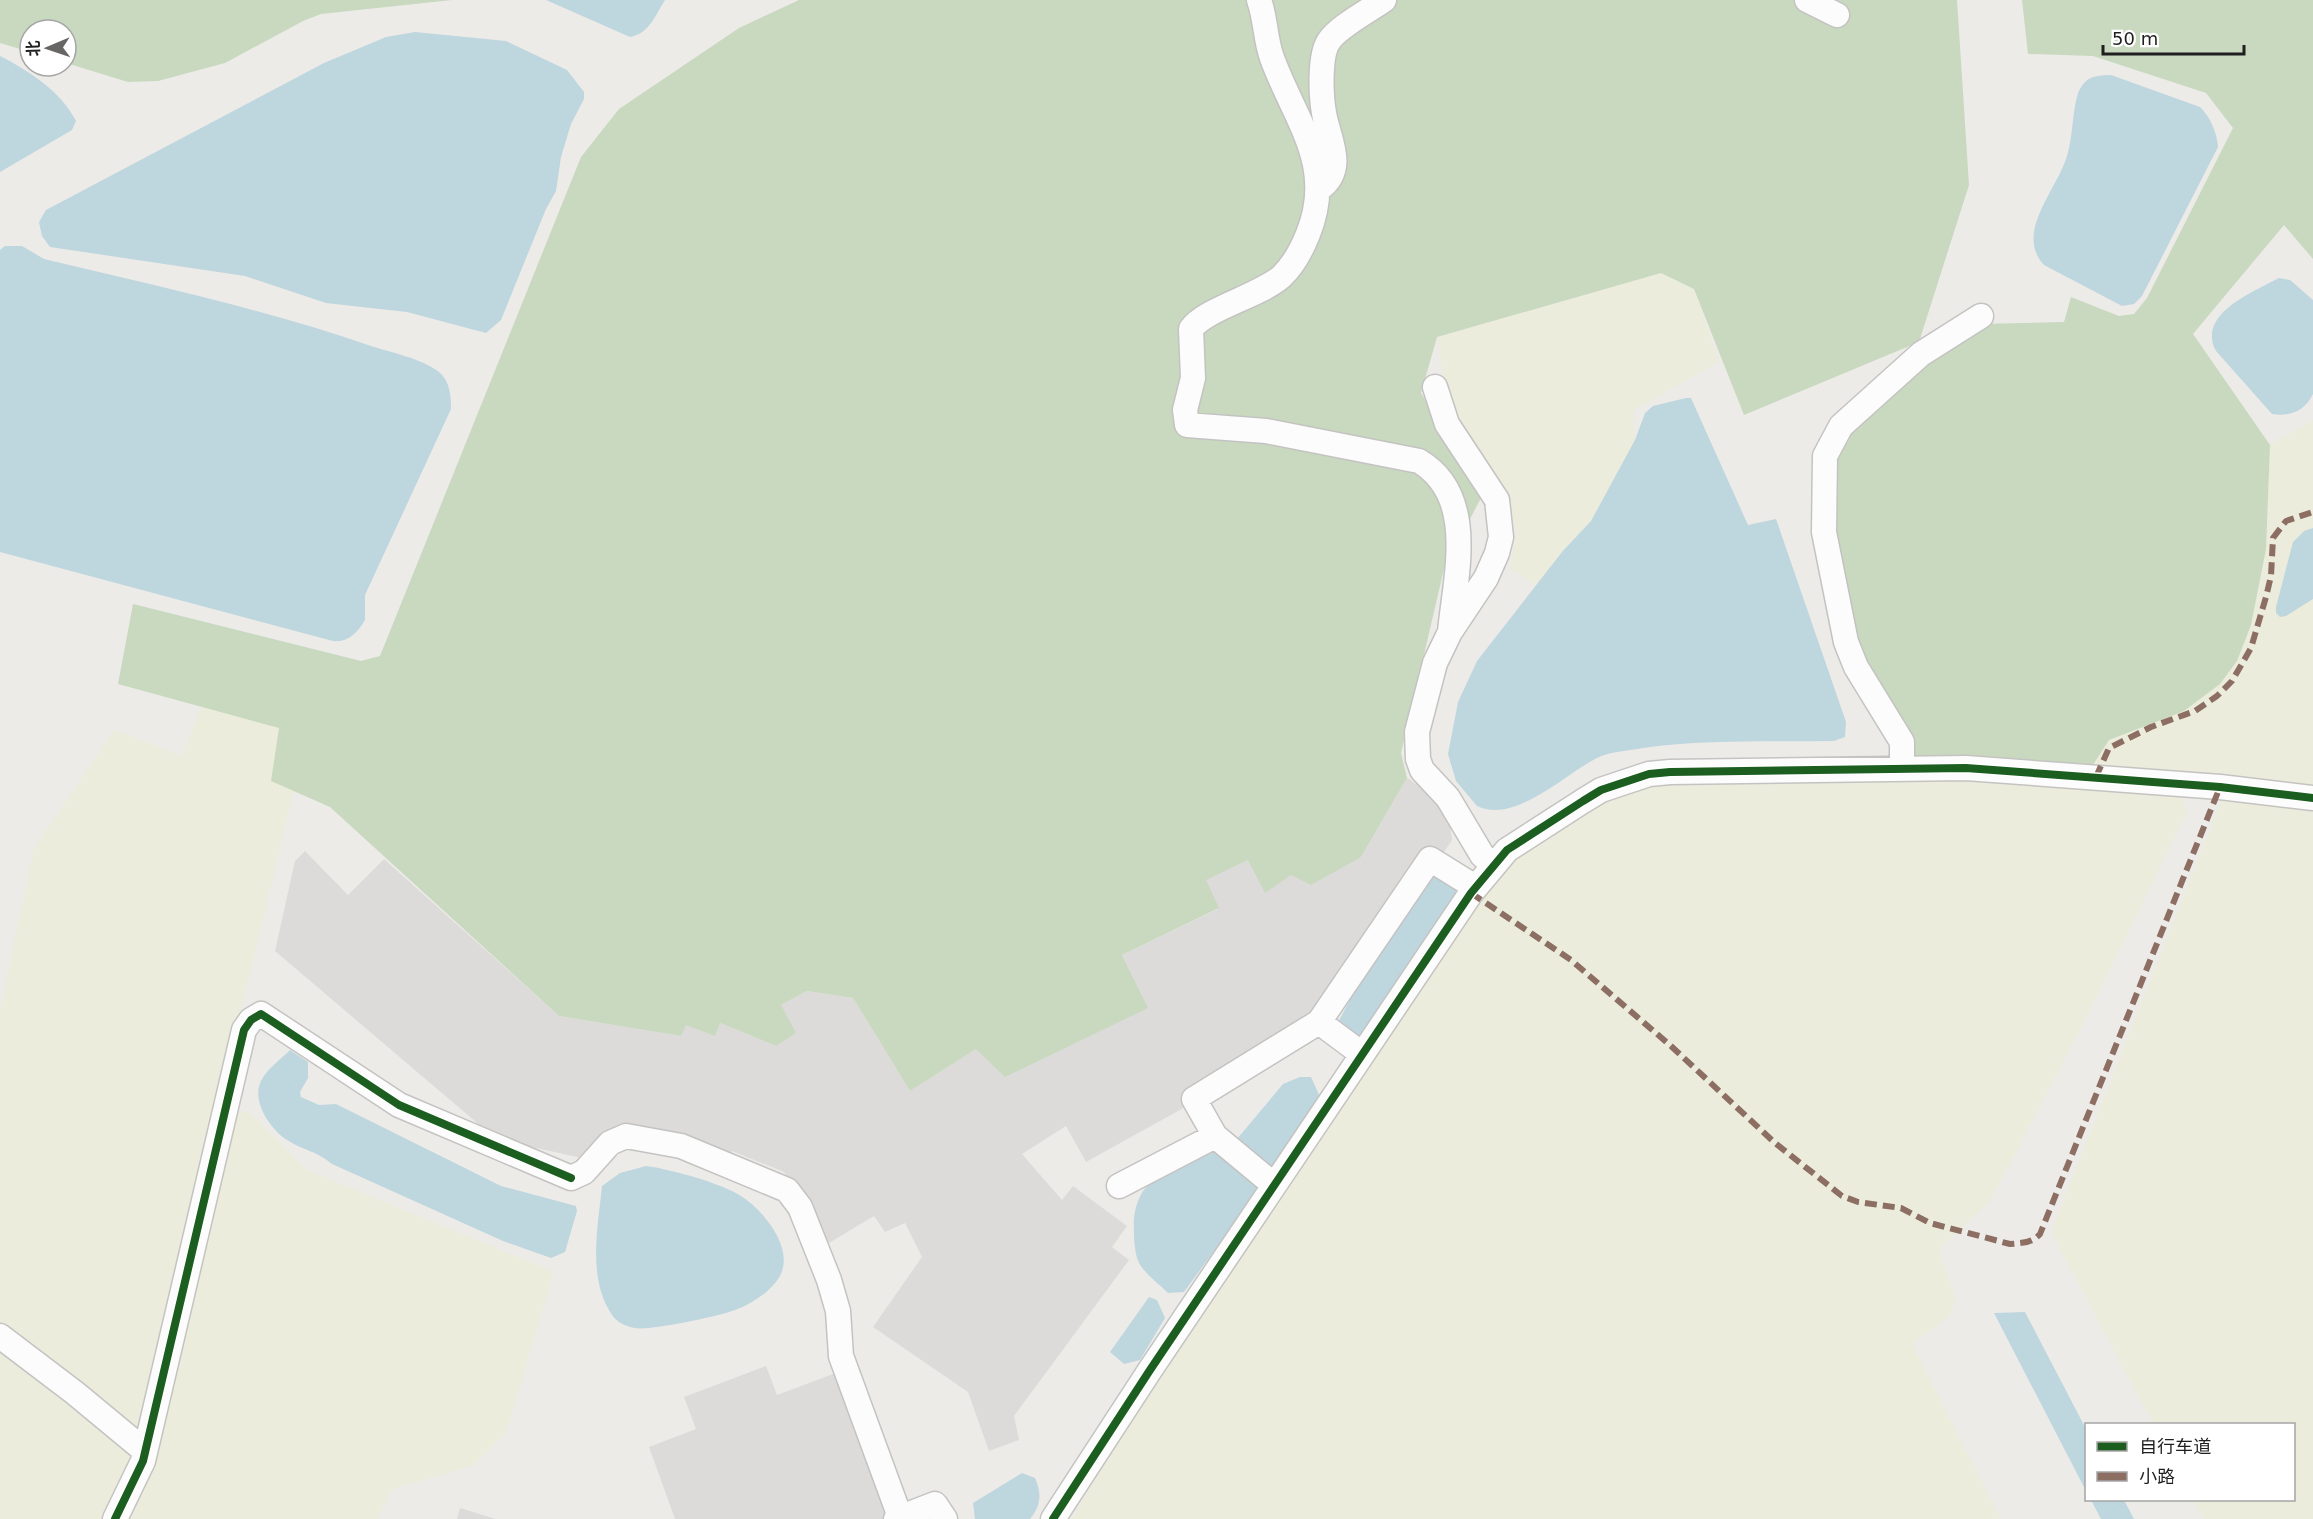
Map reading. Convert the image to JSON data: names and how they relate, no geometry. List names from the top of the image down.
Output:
{
  "legend": ["自行车道", "小路"],
  "scale_bar": "50 m",
  "north": "left"
}
